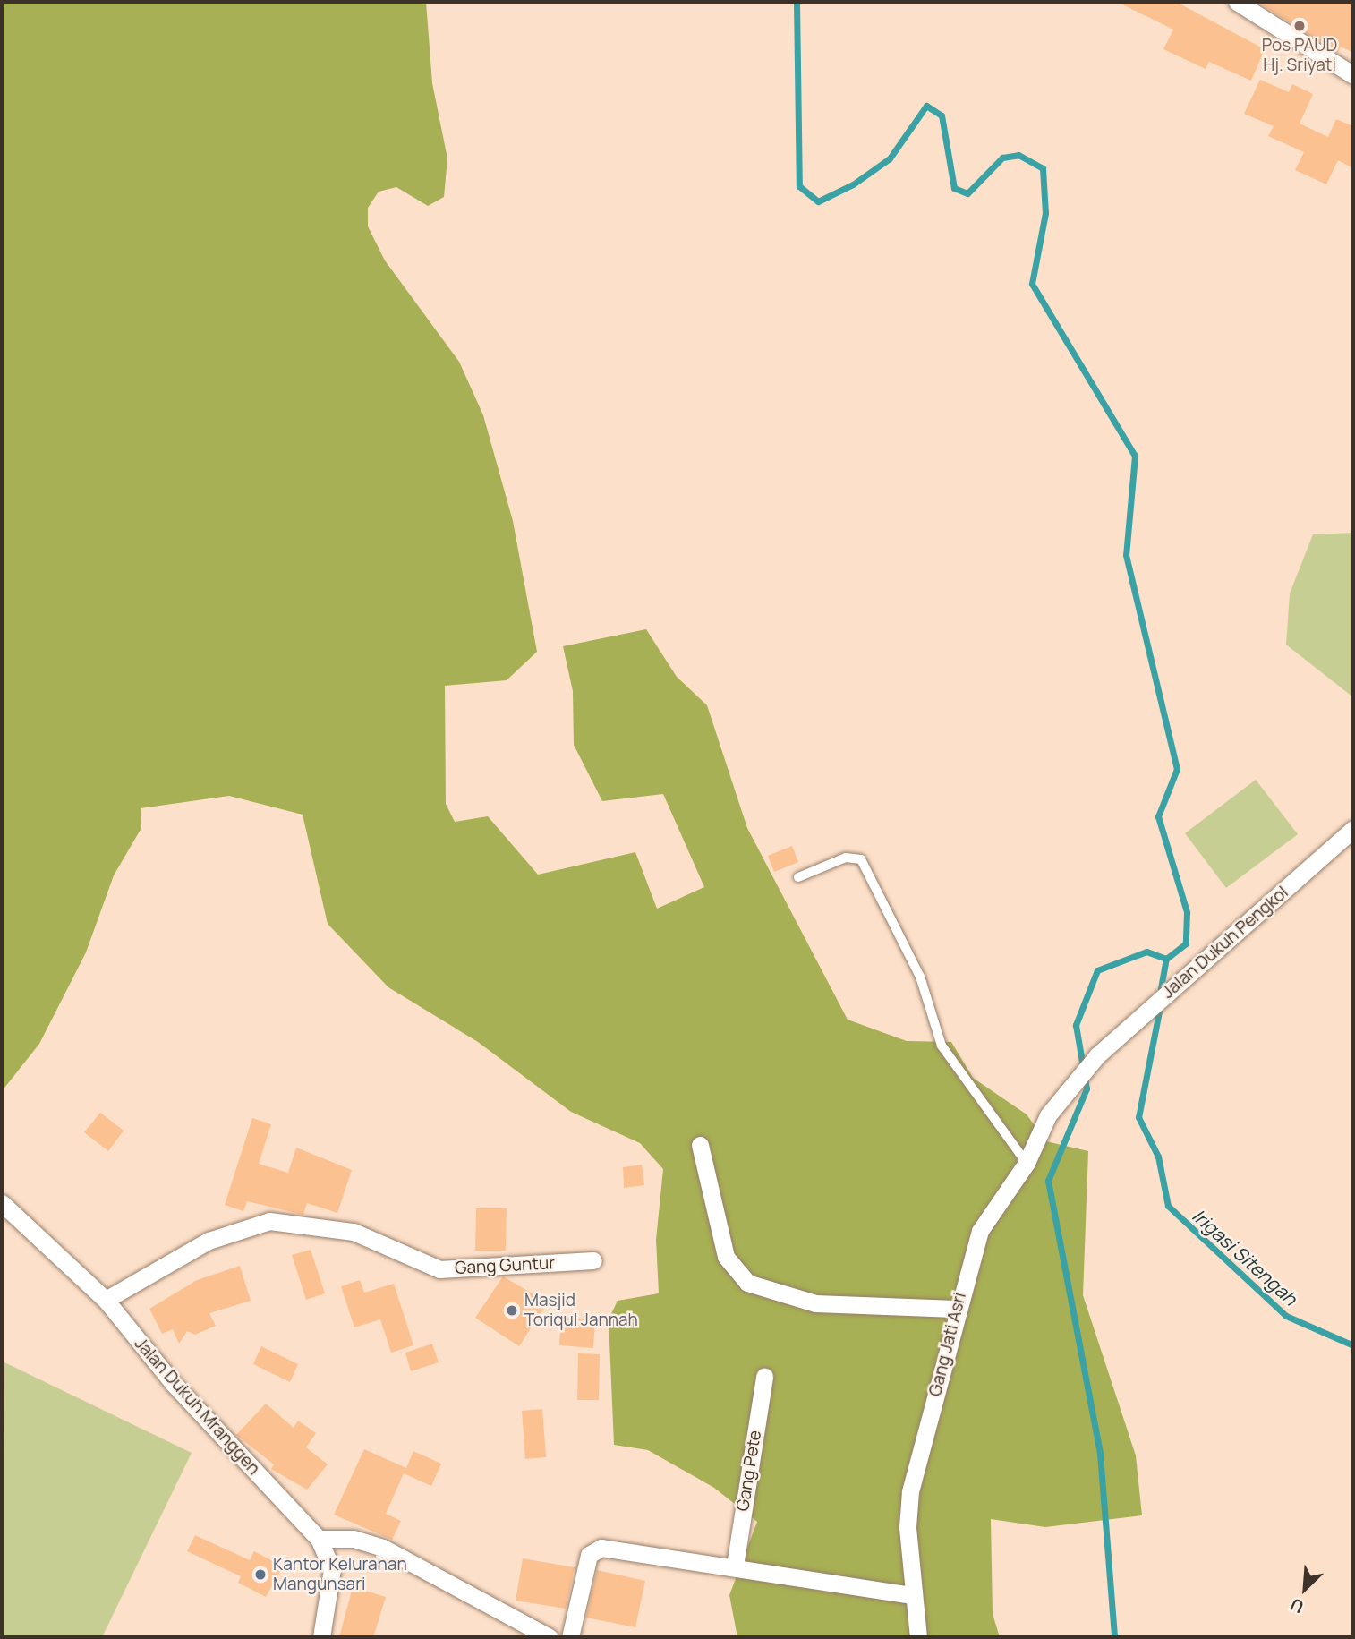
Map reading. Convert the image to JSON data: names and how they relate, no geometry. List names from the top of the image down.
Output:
{
  "streets": {
    "street": [
      "Jalan Dukuh Pengkol",
      "Gang Guntur",
      "Gang Jati Asri",
      "Jalan Dukuh Mranggen",
      "Gang Pete"
    ]
  },
  "crossings": [
    ["Jalan Dukuh Pengkol", "Gang Jati Asri"],
    ["Gang Guntur", "Jalan Dukuh Mranggen"]
  ],
  "water": ["Irigasi Sitengah"],
  "places": ["Pos PAUD Hj. Sriyati", "Masjid Toriqul Jannah", "Kantor Kelurahan Mangunsari"],
  "north": "bottom left"
}
